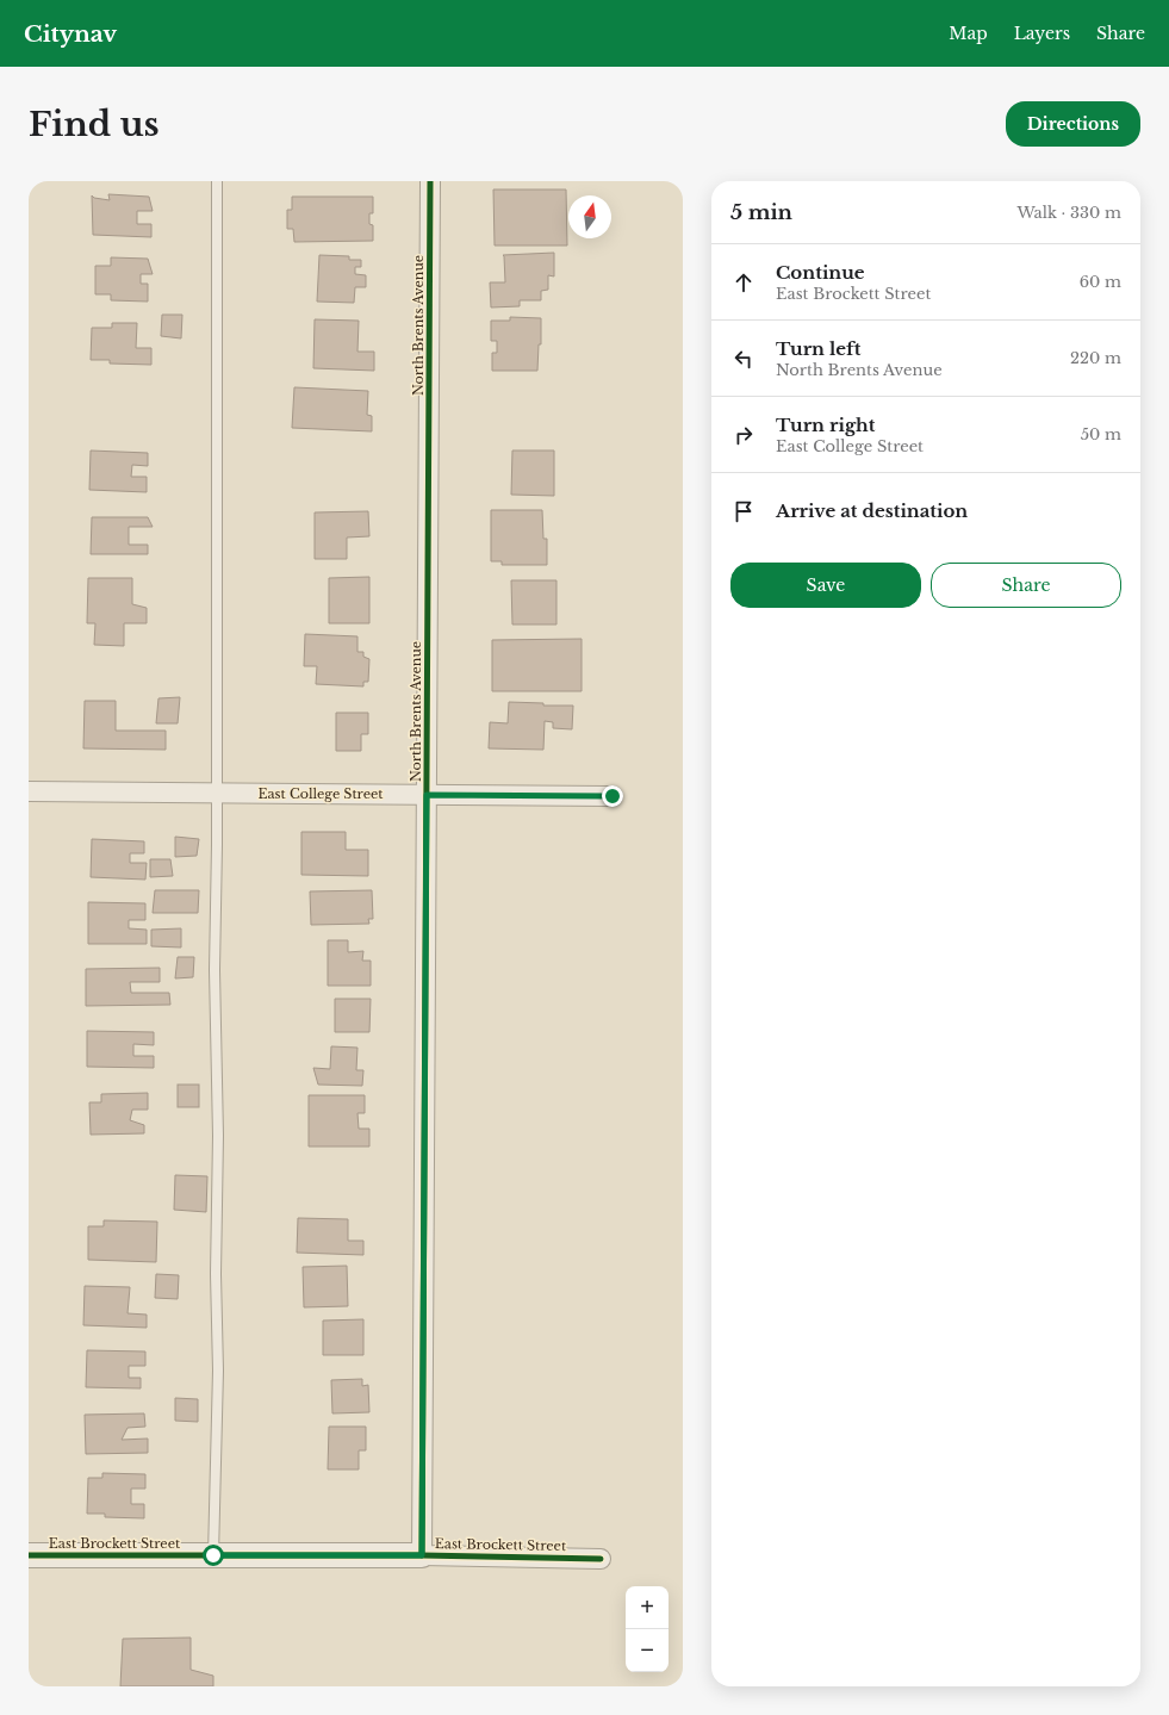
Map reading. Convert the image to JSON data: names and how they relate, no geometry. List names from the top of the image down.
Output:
{
  "streets": {
    "street": ["North Brents Avenue", "East College Street", "East Brockett Street"]
  },
  "crossings": [
    ["North Brents Avenue", "East College Street"],
    ["North Brents Avenue", "East Brockett Street"]
  ],
  "north": "top",
  "page": {
    "header": "Citynav",
    "nav": ["Map", "Layers", "Share"],
    "buttons": [
      "Directions",
      ["Save", "Share"]
    ],
    "title": "Find us",
    "heading": ["5 min", "Walk · 330 m"],
    "list": [
      ["Continue", "East Brockett Street", "60 m"],
      ["Turn left", "North Brents Avenue", "220 m"],
      ["Turn right", "East College Street", "50 m"],
      "Arrive at destination"
    ],
    "map_buttons": ["+", "−"]
  }
}
